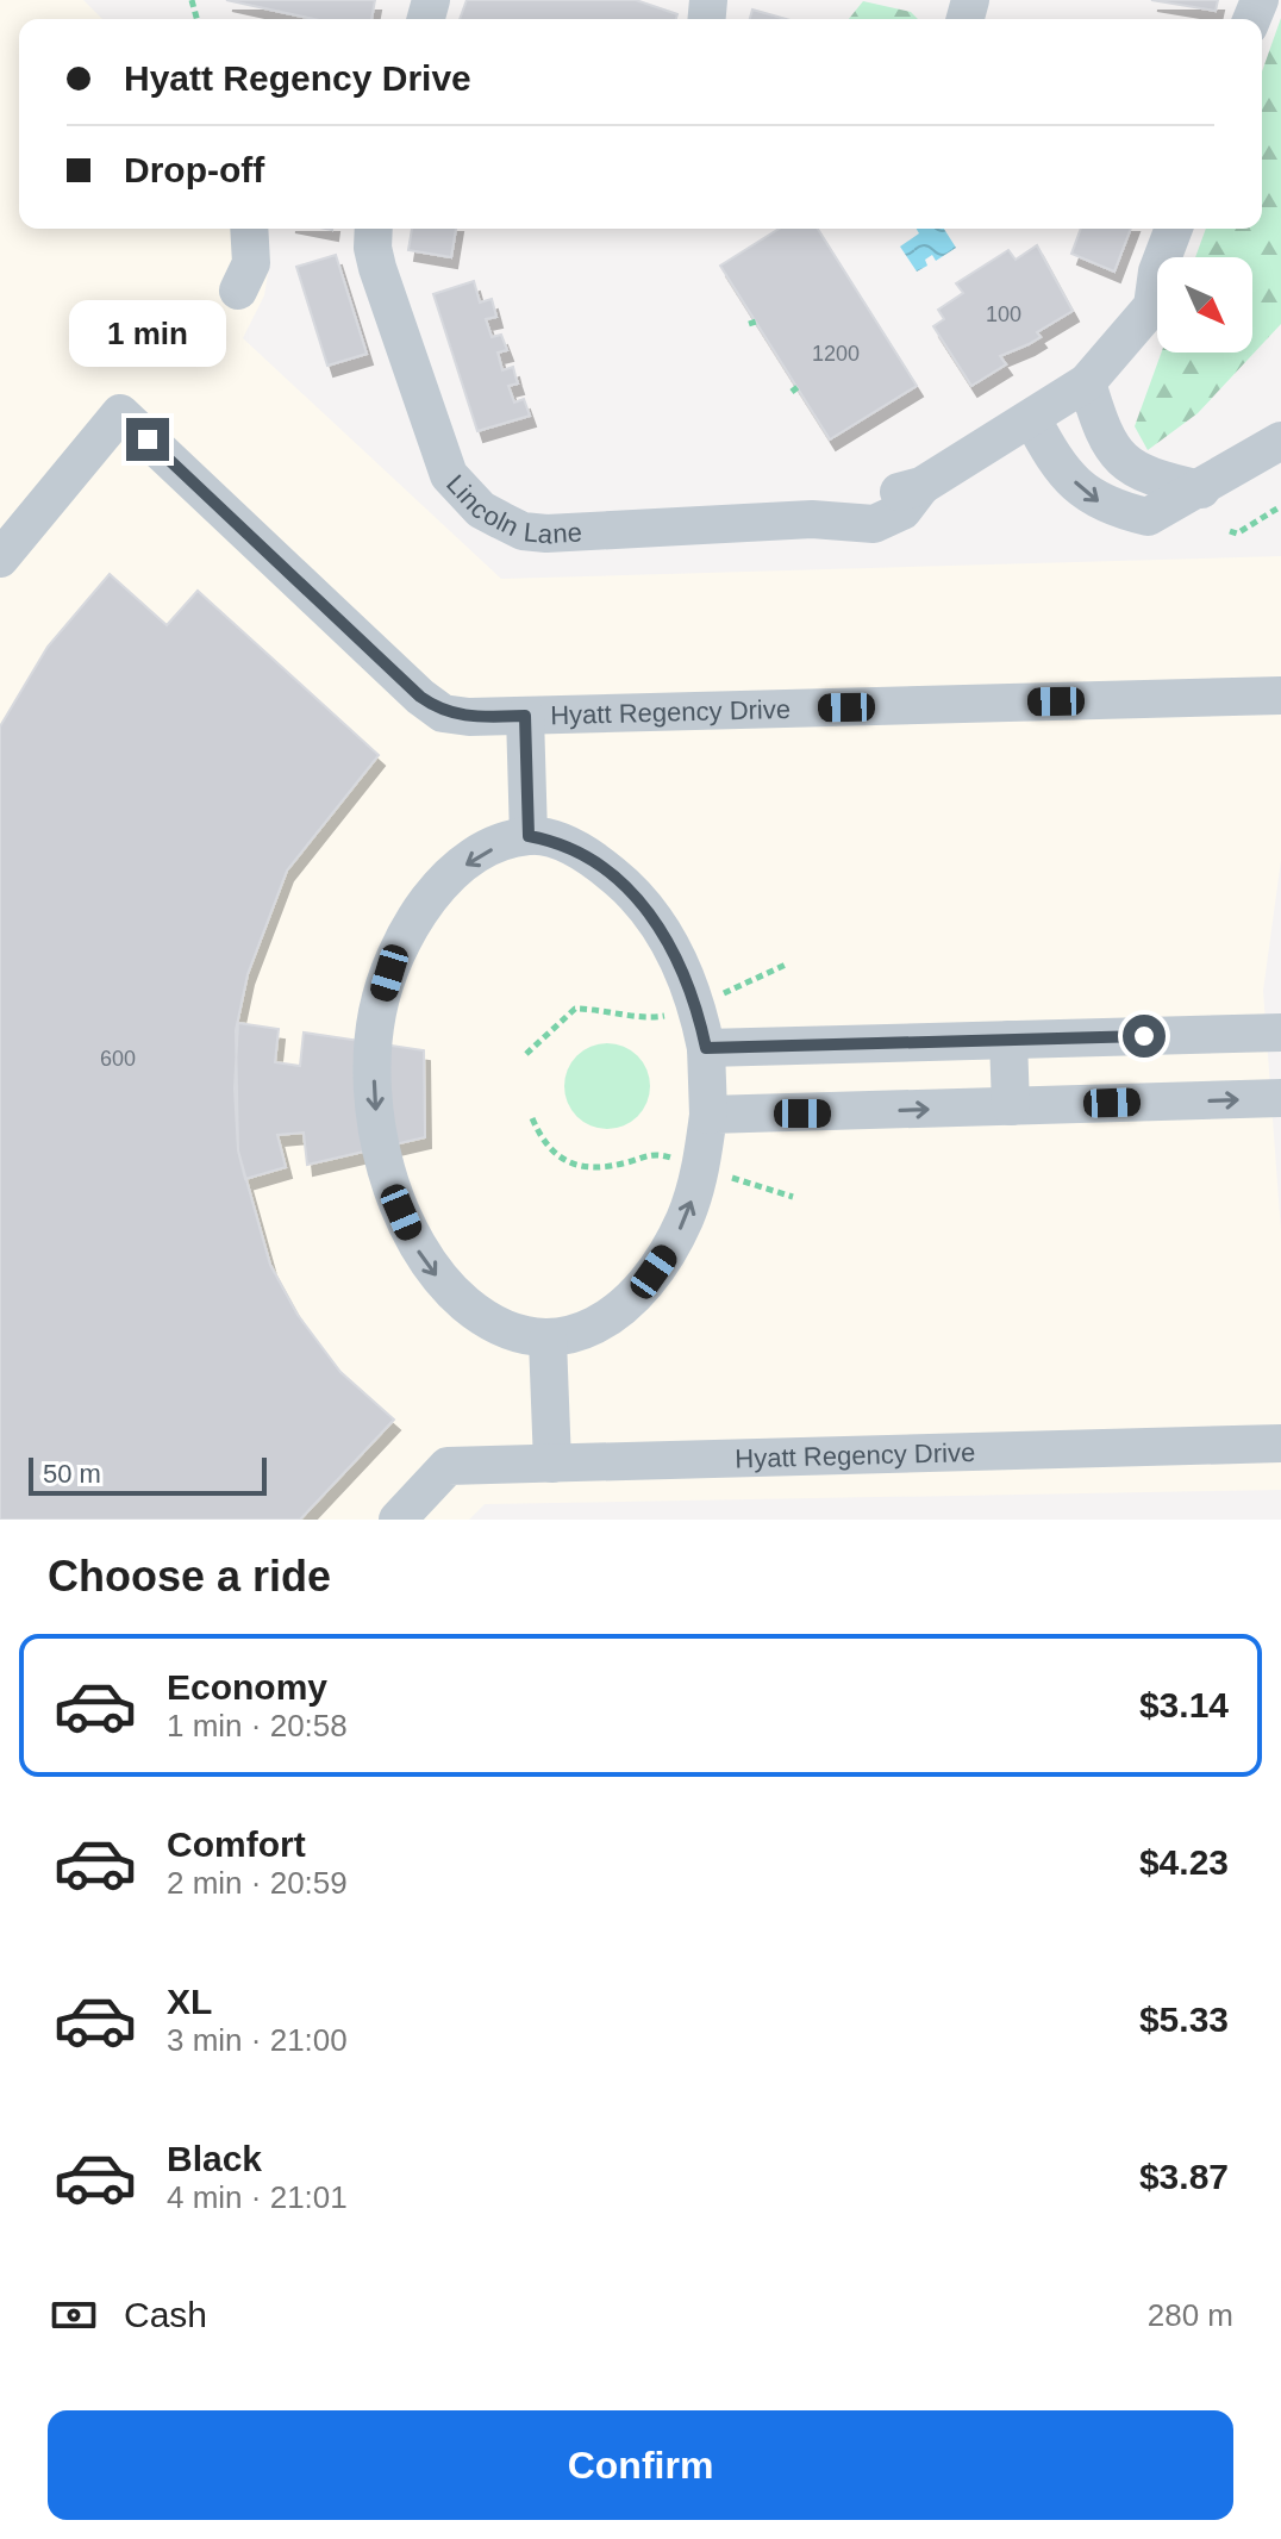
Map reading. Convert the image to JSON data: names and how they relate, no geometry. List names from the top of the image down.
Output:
{
  "streets": {
    "street": ["Lincoln Lane", "Hyatt Regency Drive"]
  },
  "house_numbers": ["100", "1200", "600"],
  "scale_bar": "50 m",
  "north": "bottom right",
  "page": {
    "banner": ["Hyatt Regency Drive", "Drop-off"],
    "bubble": "1 min",
    "scale": "50 m",
    "heading": "Choose a ride",
    "list": [
      {
        "name": "Economy",
        "note": "1 min · 20:58",
        "value": "$3.14"
      },
      {
        "name": "Comfort",
        "note": "2 min · 20:59",
        "value": "$4.23"
      },
      {
        "name": "XL",
        "note": "3 min · 21:00",
        "value": "$5.33"
      },
      {
        "name": "Black",
        "note": "4 min · 21:01",
        "value": "$3.87"
      }
    ],
    "pay": ["Cash", "280 m"],
    "buttons": "Confirm"
  }
}
